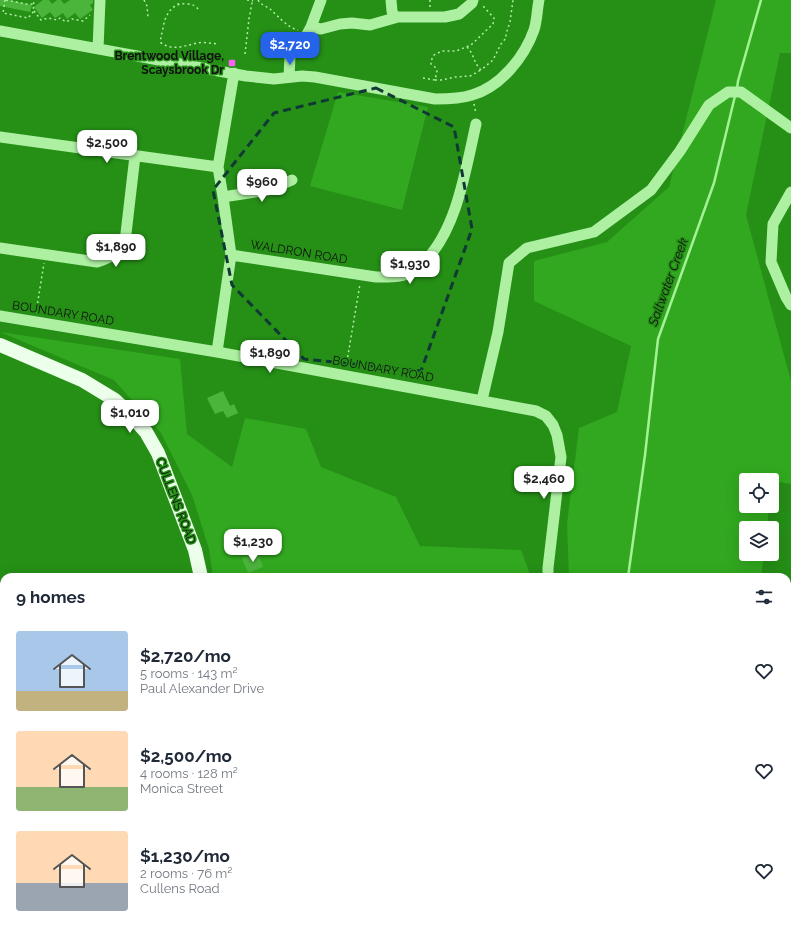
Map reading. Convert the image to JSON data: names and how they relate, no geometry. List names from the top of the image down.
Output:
{
  "streets": {
    "main road": ["CULLENS ROAD"],
    "street": ["WALDRON ROAD", "BOUNDARY ROAD"]
  },
  "water": ["Saltwater Creek"],
  "places": {
    "transit": ["Brentwood Village, Scaysbrook Dr"]
  },
  "page": {
    "price": [
      "$2,720",
      "$2,500",
      "$960",
      "$1,890",
      "$1,930",
      "$1,890",
      "$1,010",
      "$2,460",
      "$1,230"
    ],
    "heading": "9 homes",
    "list": [
      {
        "name": "$2,720/mo",
        "note": "5 rooms · 143 m² · Paul Alexander Drive"
      },
      {
        "name": "$2,500/mo",
        "note": "4 rooms · 128 m² · Monica Street"
      },
      {
        "name": "$1,230/mo",
        "note": "2 rooms · 76 m² · Cullens Road"
      }
    ]
  }
}
